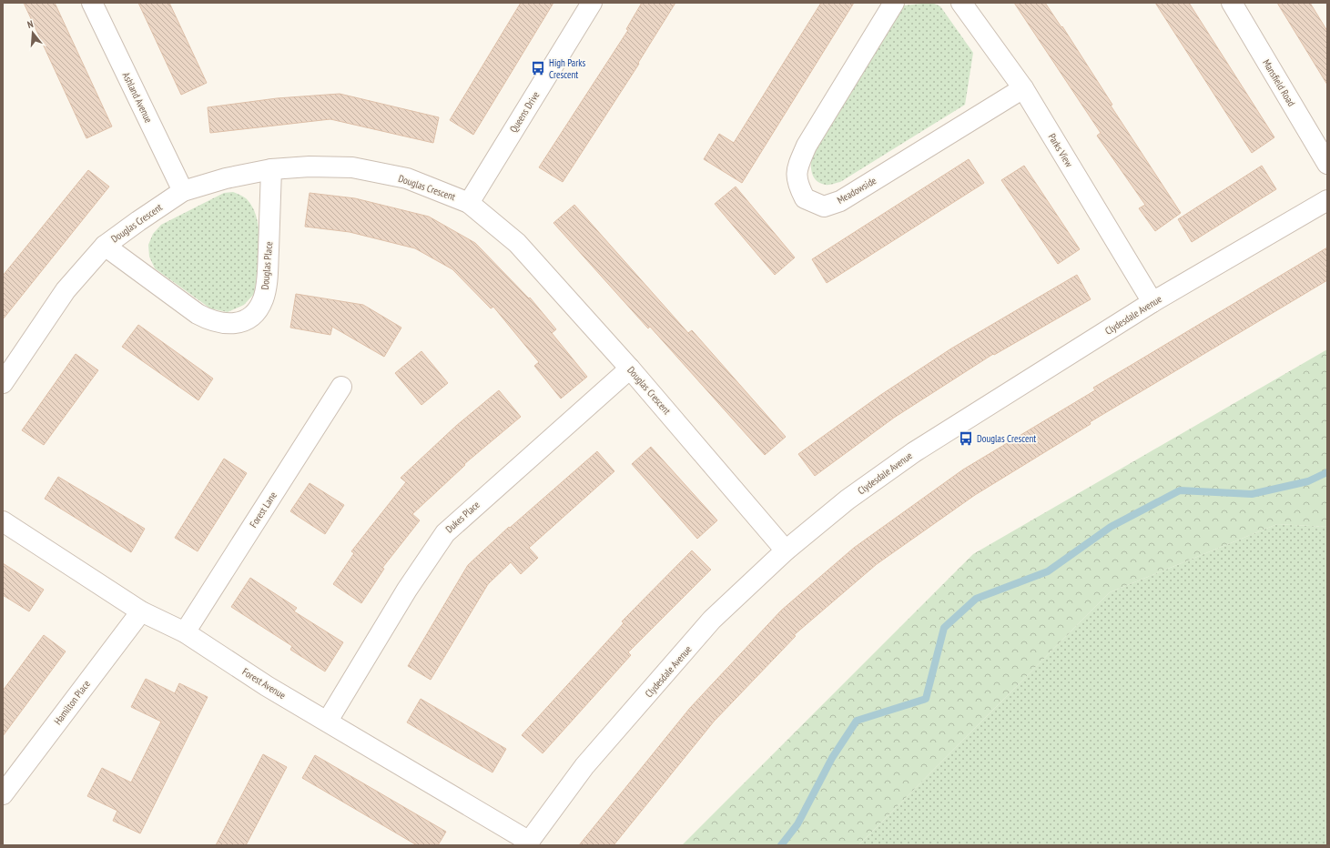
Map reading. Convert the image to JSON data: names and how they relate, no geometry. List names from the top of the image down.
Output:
{
  "streets": {
    "street": [
      "Mansfield Road",
      "Ashland Avenue",
      "Queens Drive",
      "Parks View",
      "Douglas Crescent",
      "Meadowside",
      "Douglas Place",
      "Clydesdale Avenue",
      "Forest Lane",
      "Dukes Place",
      "Forest Avenue",
      "Hamilton Place"
    ]
  },
  "crossings": [
    ["Ashland Avenue", "Douglas Crescent"],
    ["Queens Drive", "Douglas Crescent"],
    ["Parks View", "Meadowside"],
    ["Parks View", "Clydesdale Avenue"],
    ["Douglas Crescent", "Douglas Place"],
    ["Douglas Crescent", "Clydesdale Avenue"],
    ["Douglas Crescent", "Dukes Place"],
    ["Clydesdale Avenue", "Forest Avenue"],
    ["Forest Lane", "Forest Avenue"],
    ["Dukes Place", "Forest Avenue"],
    ["Forest Avenue", "Hamilton Place"]
  ],
  "places": {
    "bus stop": ["High Parks Crescent", "Douglas Crescent"]
  },
  "north": "top"
}
